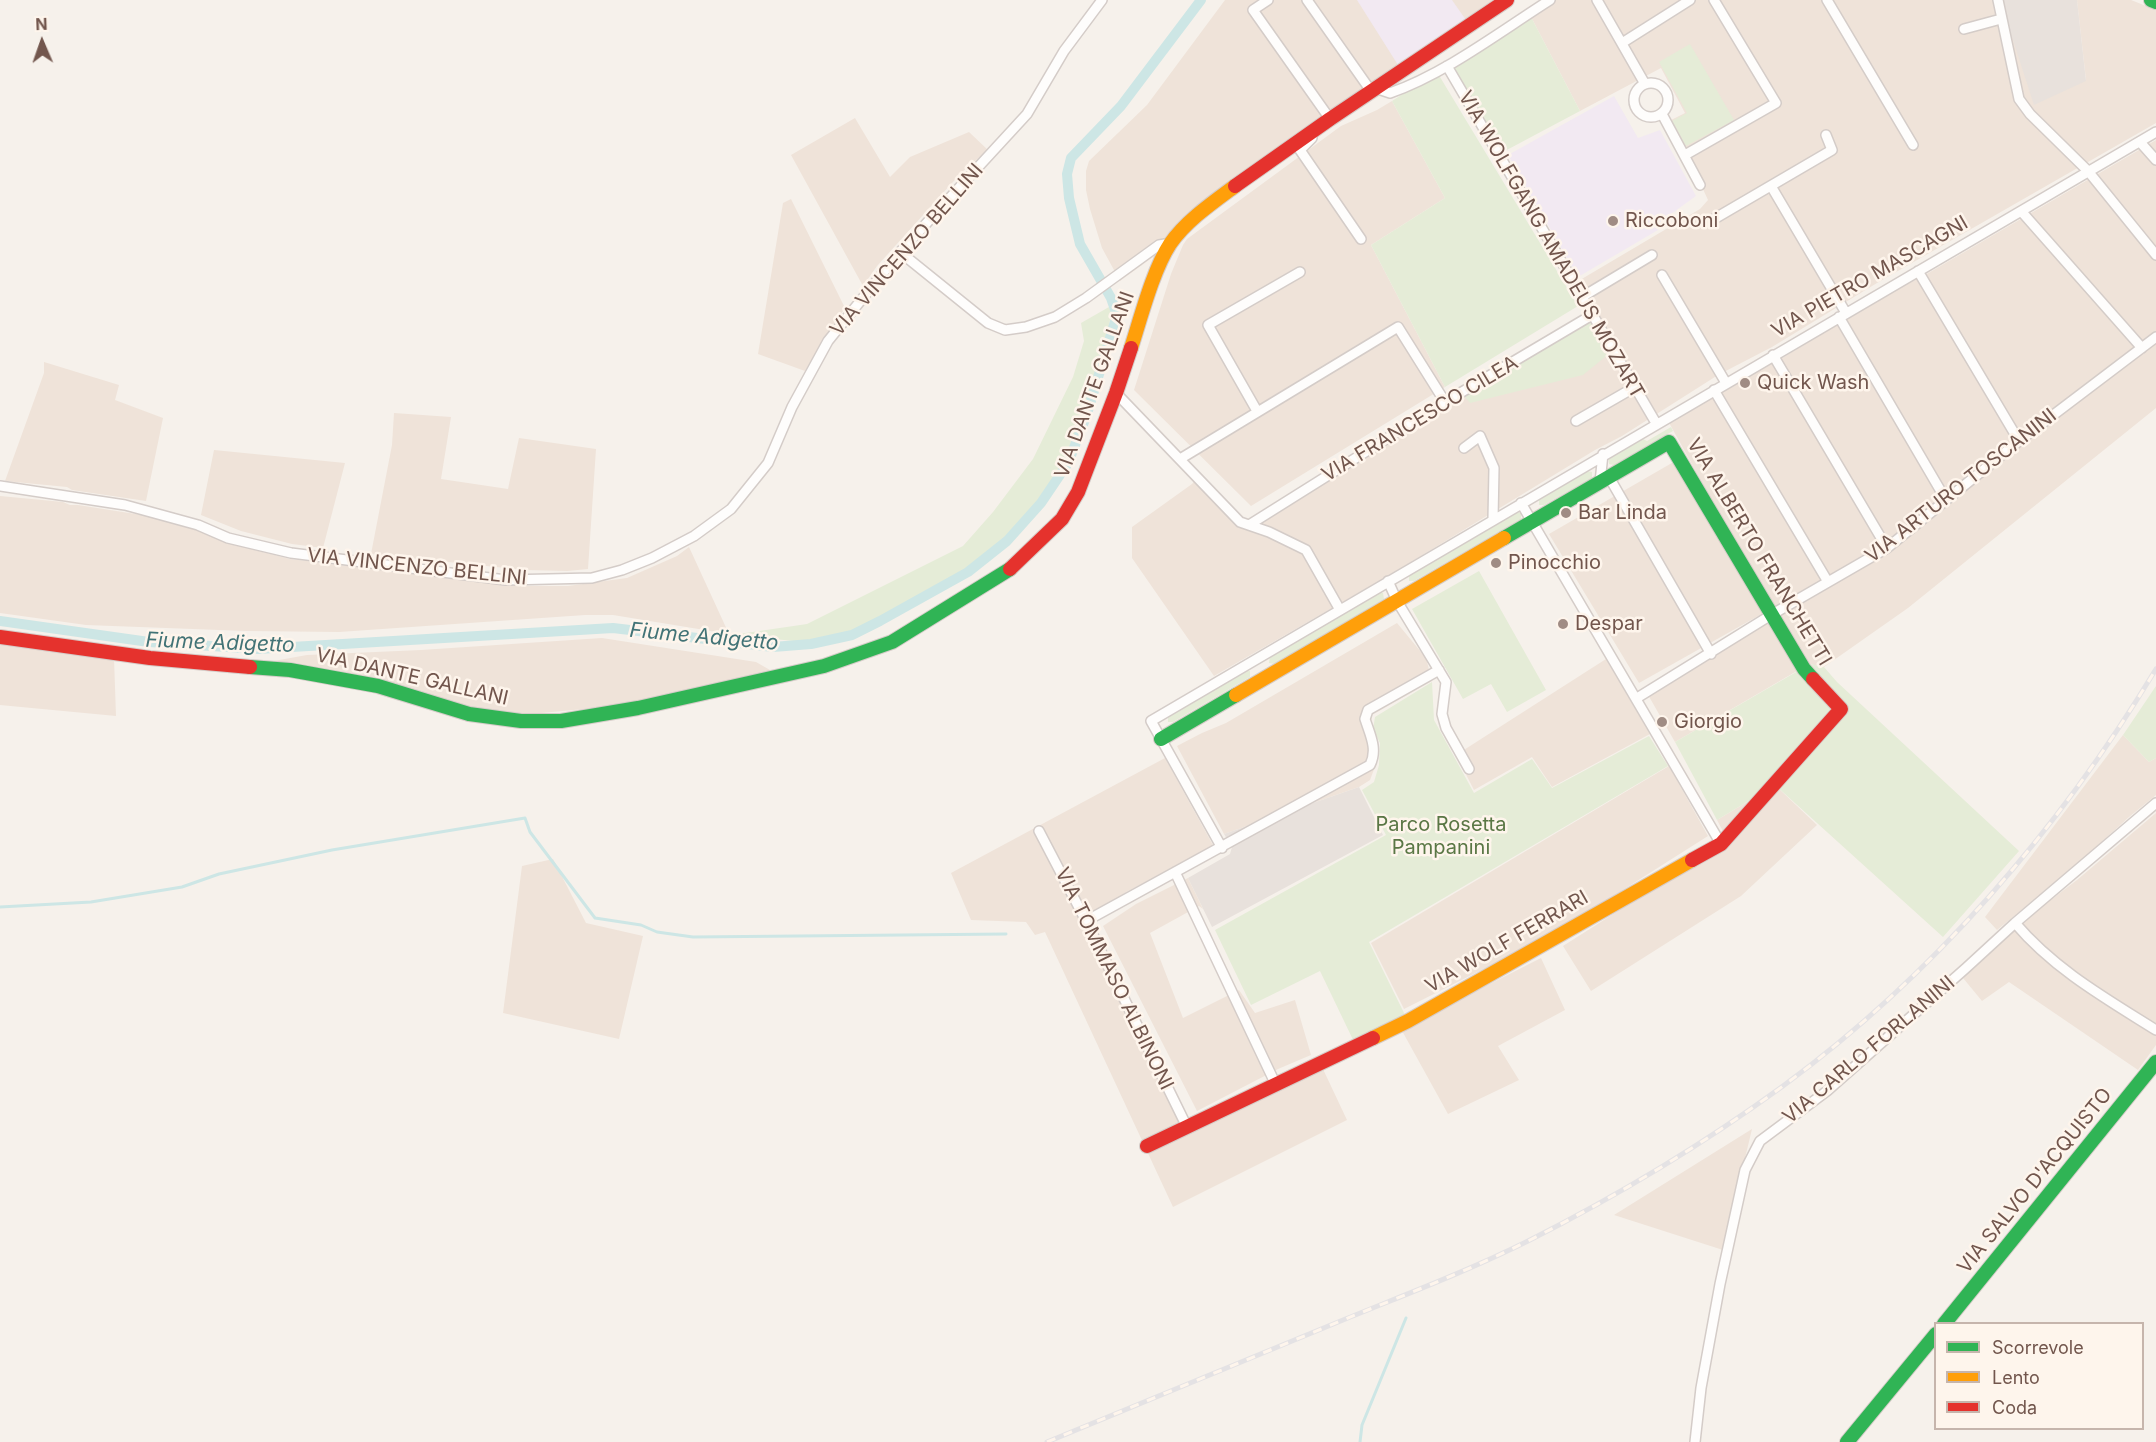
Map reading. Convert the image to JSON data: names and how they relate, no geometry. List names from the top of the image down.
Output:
{
  "streets": {
    "street": [
      "VIA WOLFGANG AMADEUS MOZART",
      "VIA VINCENZO BELLINI",
      "VIA PIETRO MASCAGNI",
      "VIA DANTE GALLANI",
      "VIA FRANCESCO CILEA",
      "VIA ARTURO TOSCANINI",
      "VIA ALBERTO FRANCHETTI",
      "VIA WOLF FERRARI",
      "VIA TOMMASO ALBINONI",
      "VIA CARLO FORLANINI",
      "VIA SALVO D'ACQUISTO"
    ]
  },
  "crossings": [
    ["VIA WOLFGANG AMADEUS MOZART", "VIA PIETRO MASCAGNI"],
    ["VIA WOLFGANG AMADEUS MOZART", "VIA FRANCESCO CILEA"],
    ["VIA ARTURO TOSCANINI", "VIA ALBERTO FRANCHETTI"],
    ["VIA ALBERTO FRANCHETTI", "VIA WOLF FERRARI"],
    ["VIA WOLF FERRARI", "VIA TOMMASO ALBINONI"]
  ],
  "water": ["Fiume Adigetto"],
  "parks": ["Parco Rosetta Pampanini"],
  "places": [
    "Riccoboni",
    "Quick Wash",
    "Bar Linda",
    "Pinocchio",
    "Despar",
    "Giorgio"
  ],
  "legend": ["Scorrevole", "Lento", "Coda"],
  "north": "top"
}
